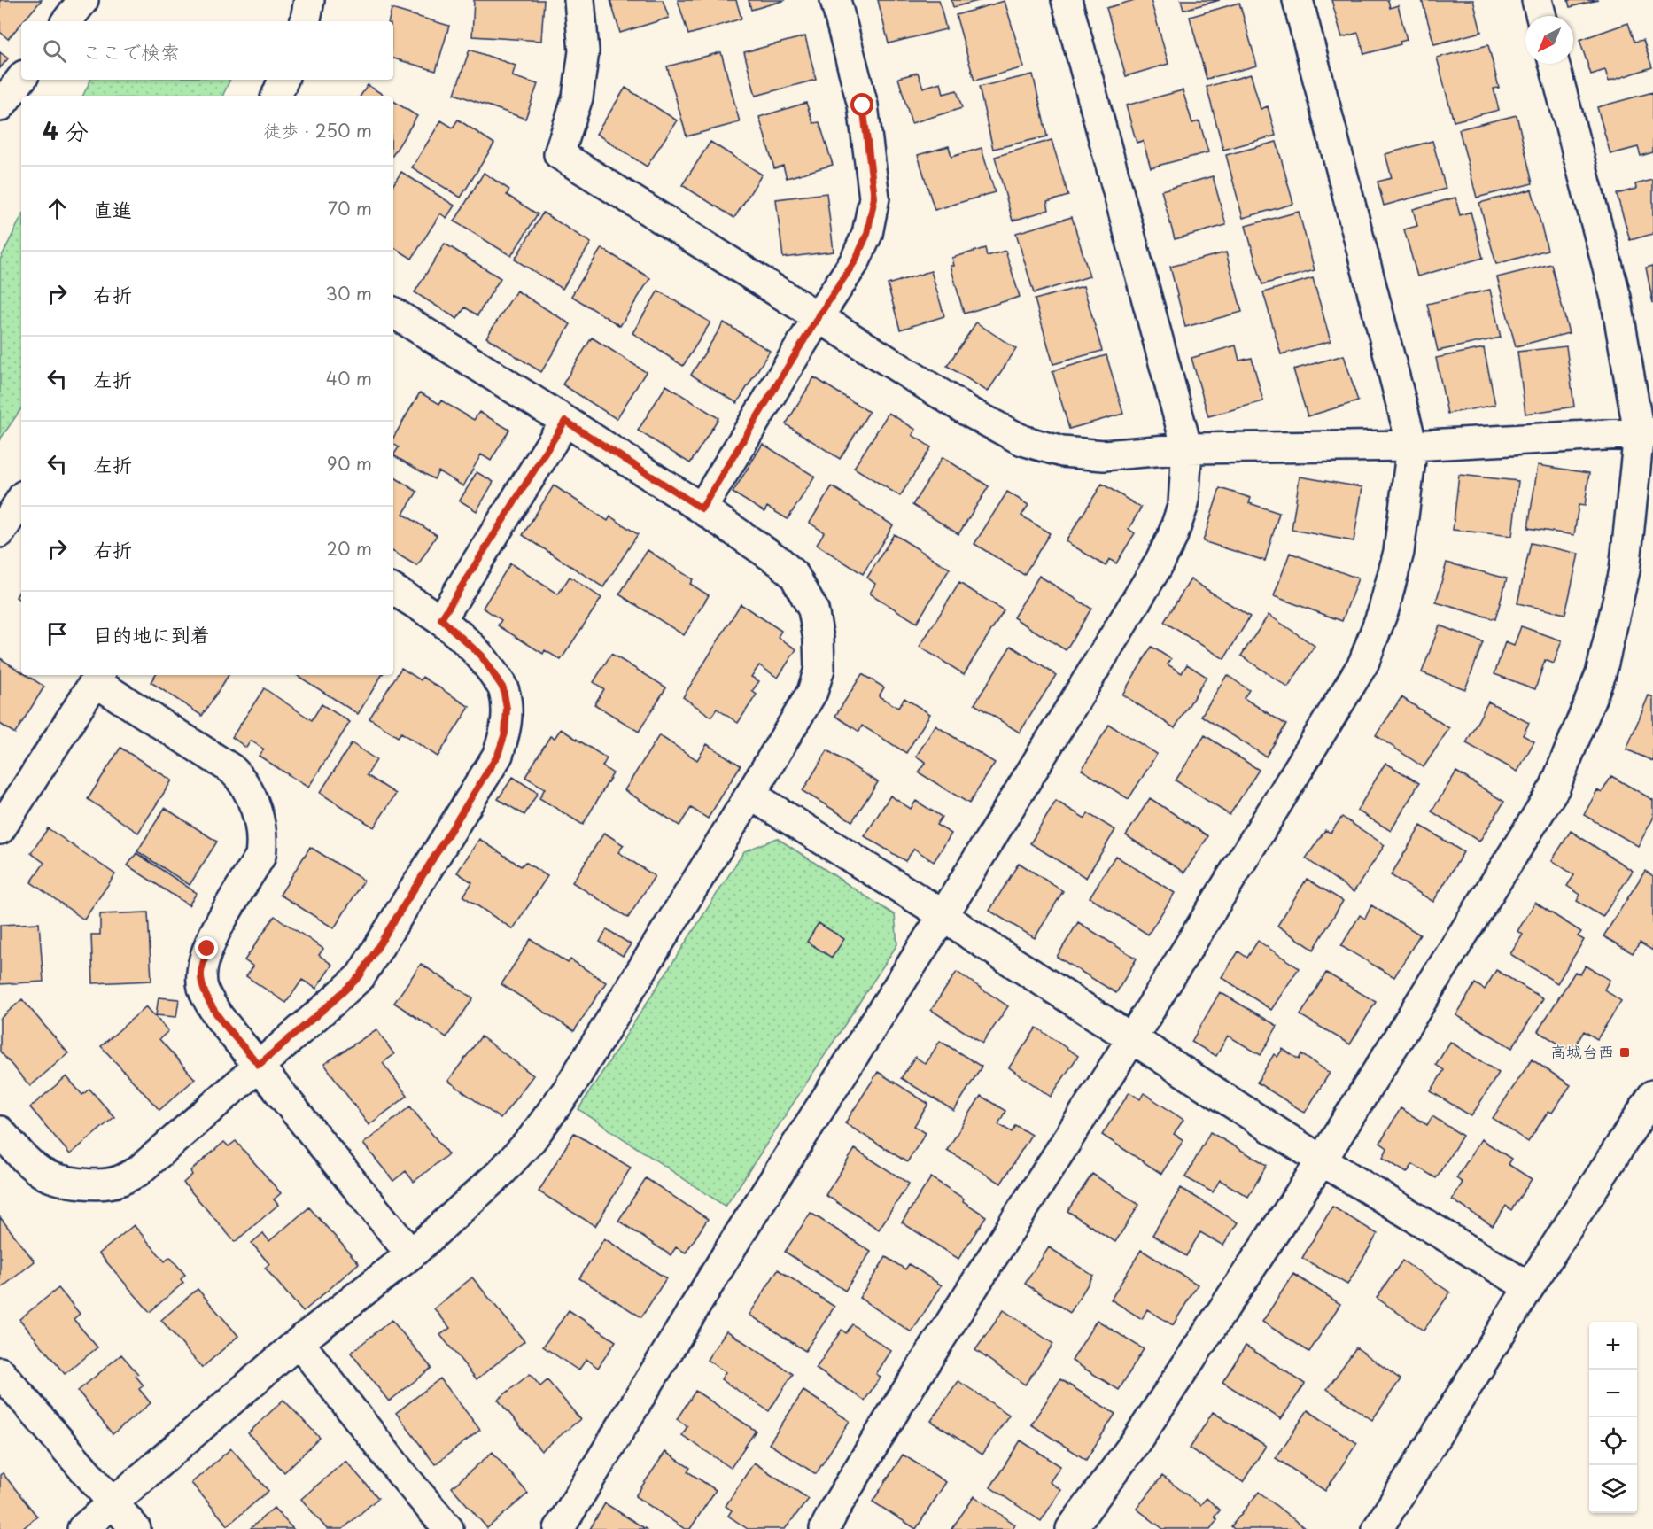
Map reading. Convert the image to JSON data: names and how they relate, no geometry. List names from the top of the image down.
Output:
{
  "places": {
    "transit": ["高城台西"]
  },
  "north": "bottom left",
  "page": {
    "search": "ここで検索",
    "heading": ["4 分", "徒歩 · 250 m"],
    "list": [
      ["直進", "70 m"],
      ["右折", "30 m"],
      ["左折", "40 m"],
      ["左折", "90 m"],
      ["右折", "20 m"],
      "目的地に到着"
    ],
    "map_buttons": ["+", "−"]
  }
}
